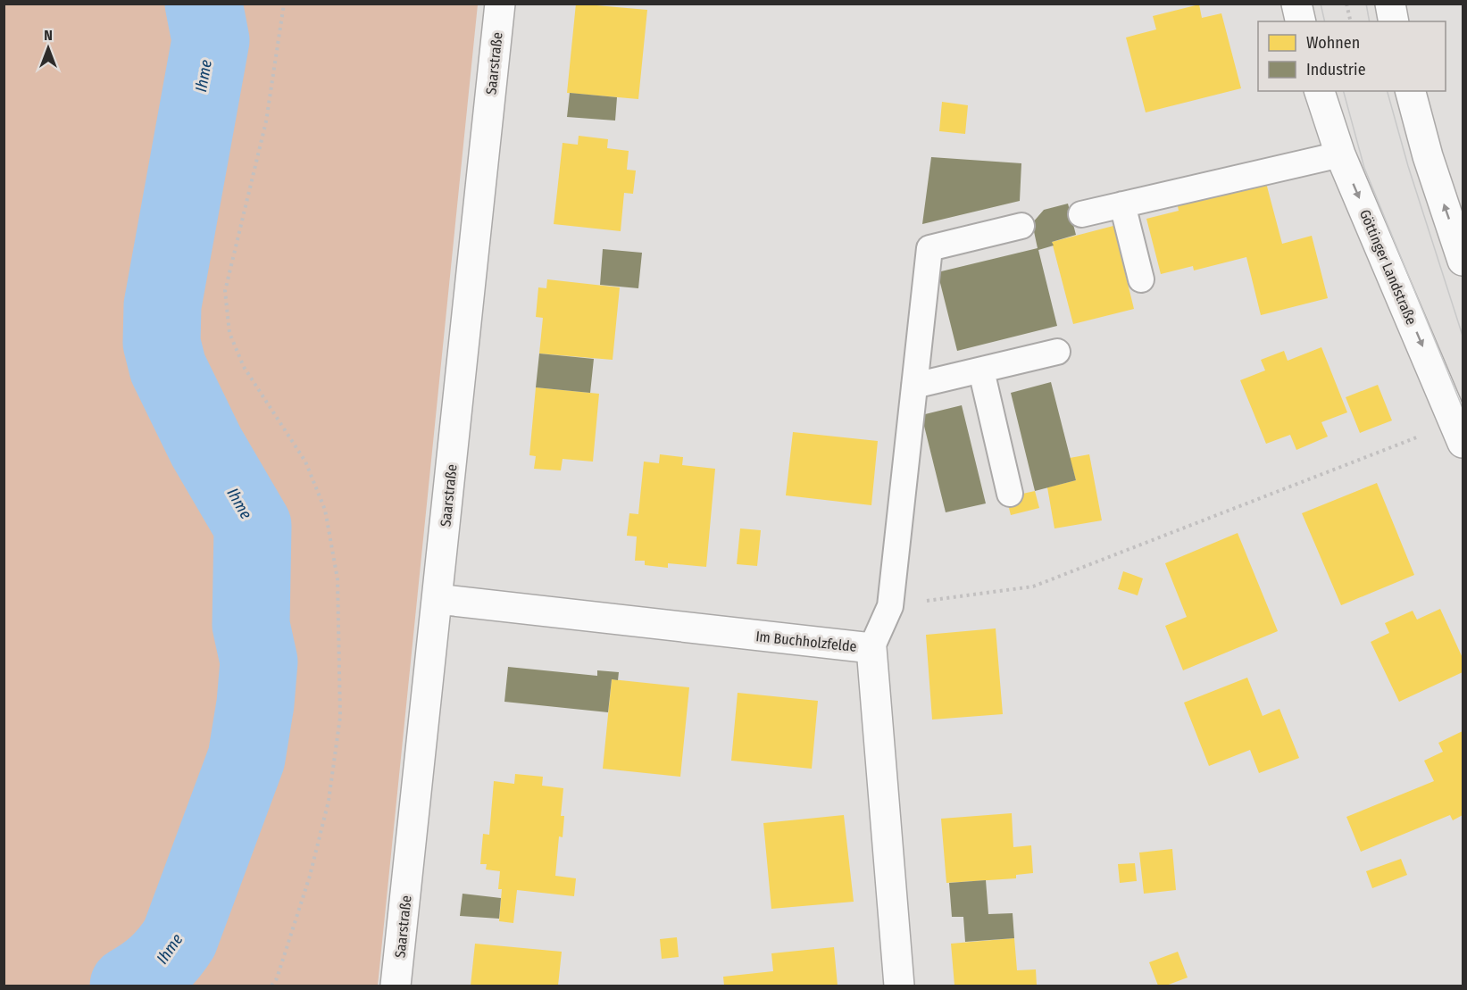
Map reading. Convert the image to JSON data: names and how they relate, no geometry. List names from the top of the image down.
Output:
{
  "streets": {
    "street": ["Saarstraße", "Göttinger Landstraße", "Im Buchholzfelde"]
  },
  "crossings": [
    ["Saarstraße", "Im Buchholzfelde"]
  ],
  "water": ["Ihme"],
  "legend": ["Wohnen", "Industrie"],
  "north": "top"
}
